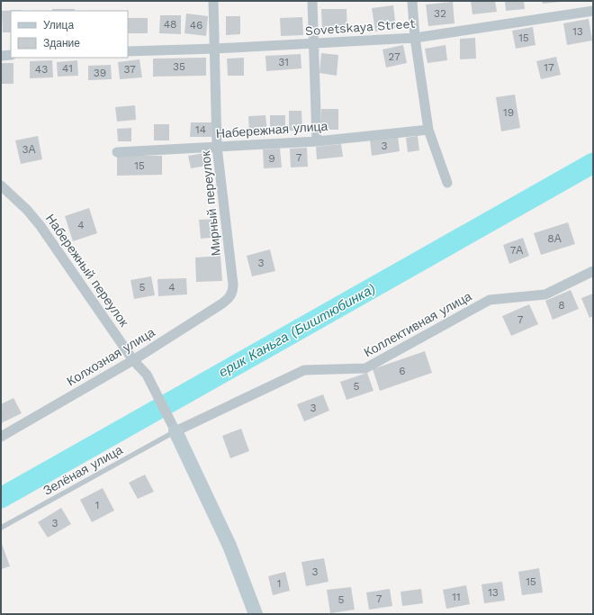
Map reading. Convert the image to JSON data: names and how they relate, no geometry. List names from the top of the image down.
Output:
{
  "streets": {
    "street": [
      "Sovetskaya Street",
      "Набережная улица",
      "Мирный переулок",
      "Набережный переулок",
      "Коллективная улица",
      "Колхозная улица"
    ],
    "lane": ["Зелёная улица"]
  },
  "crossings": [
    ["Sovetskaya Street", "Мирный переулок"],
    ["Набережная улица", "Мирный переулок"],
    ["Мирный переулок", "Колхозная улица"],
    ["Набережный переулок", "Коллективная улица"],
    ["Набережный переулок", "Колхозная улица"],
    ["Набережный переулок", "Зелёная улица"],
    ["Коллективная улица", "Зелёная улица"]
  ],
  "water": ["ерик Каньга (Биштюбинка)"],
  "house_numbers": [
    "32",
    "48",
    "46",
    "13",
    "15",
    "27",
    "31",
    "35",
    "17",
    "41",
    "43",
    "37",
    "39",
    "19",
    "14",
    "3",
    "3А",
    "7",
    "9",
    "15",
    "4",
    "8А",
    "7А",
    "3",
    "5",
    "4",
    "8",
    "7",
    "6",
    "5",
    "3",
    "1",
    "3",
    "3",
    "15",
    "1",
    "13",
    "11",
    "7",
    "5"
  ],
  "legend": ["Улица", "Здание"]
}
